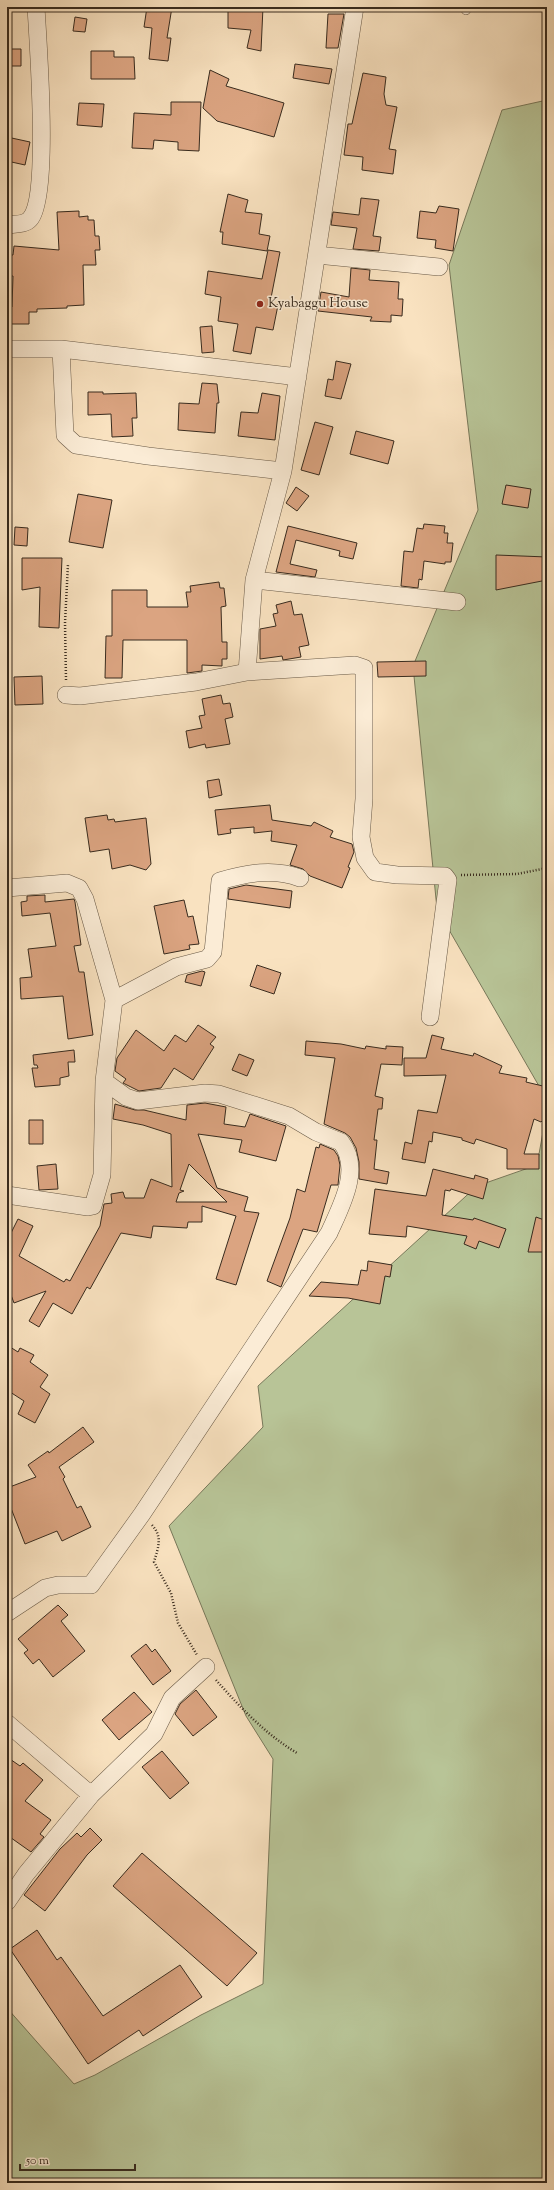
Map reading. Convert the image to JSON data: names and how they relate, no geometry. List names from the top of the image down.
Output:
{
  "places": ["Kyabaggu House"],
  "scale_bar": "50 m"
}
